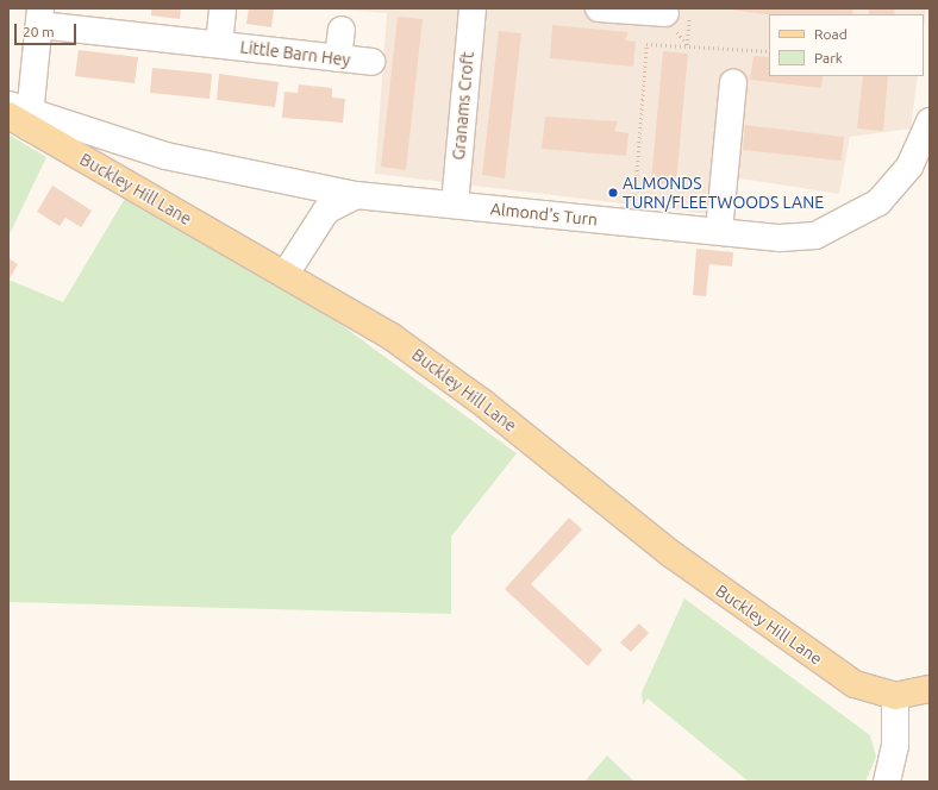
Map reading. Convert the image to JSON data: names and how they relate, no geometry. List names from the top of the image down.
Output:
{
  "streets": {
    "main road": ["Buckley Hill Lane"],
    "street": ["Little Barn Hey", "Granams Croft", "Almond's Turn"]
  },
  "crossings": [
    ["Granams Croft", "Almond's Turn"],
    ["Buckley Hill Lane", "Almond's Turn"]
  ],
  "places": ["ALMONDS TURN/FLEETWOODS LANE"],
  "legend": ["Road", "Park"],
  "scale_bar": "20 m"
}
